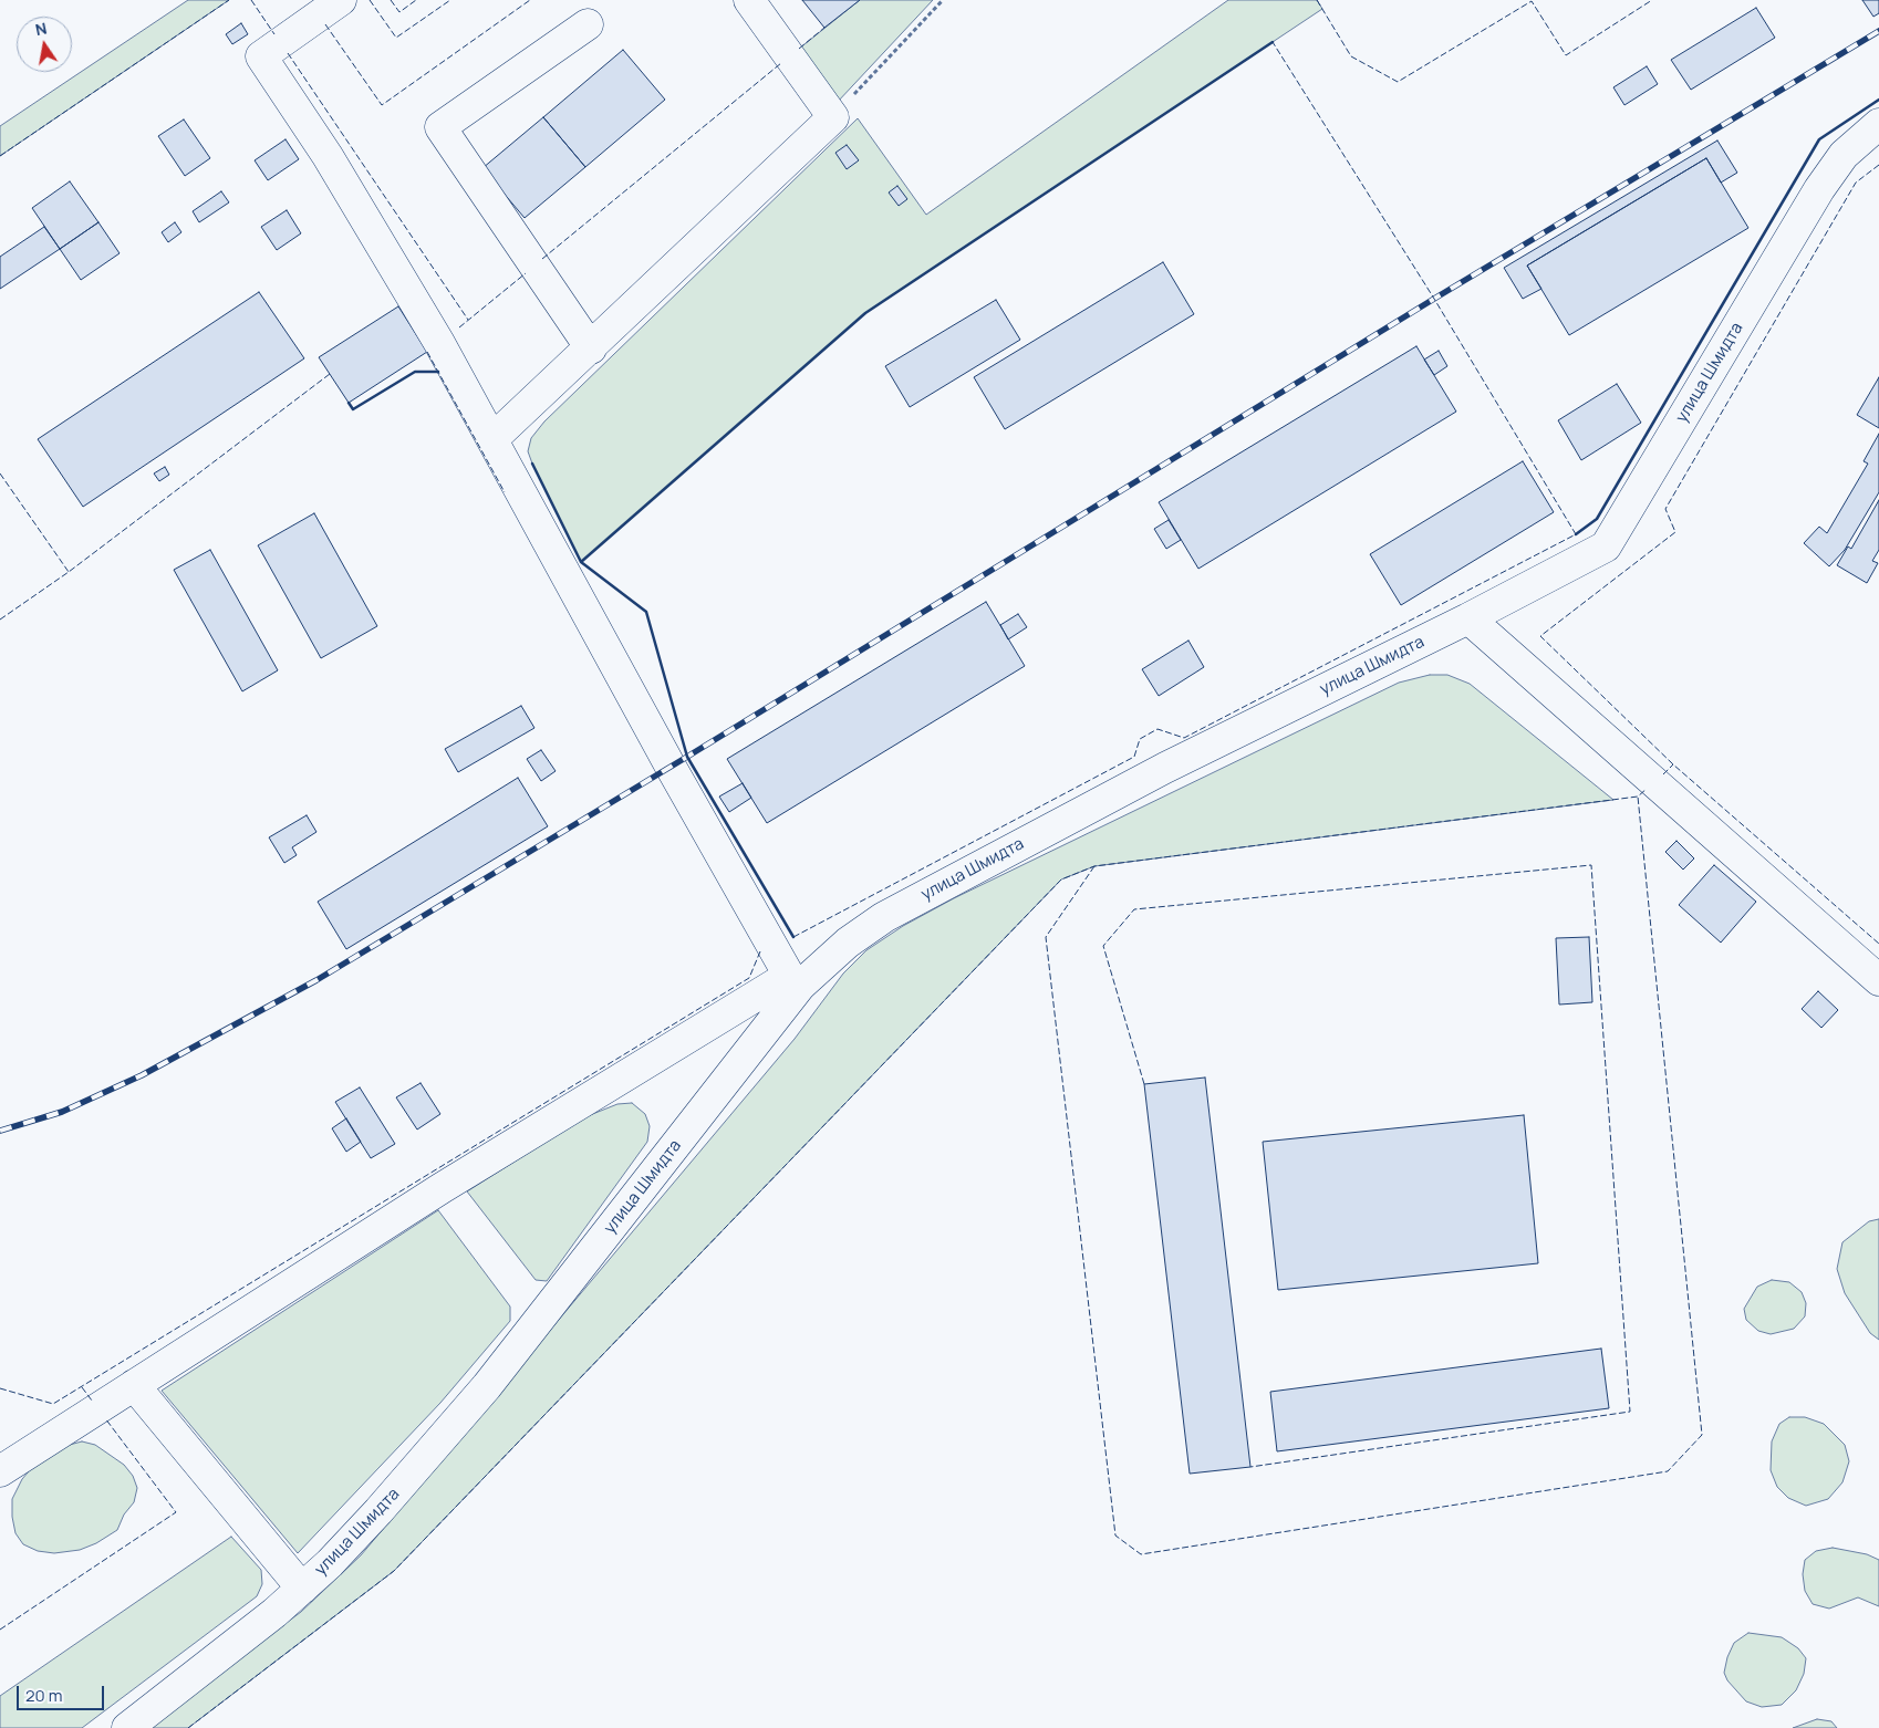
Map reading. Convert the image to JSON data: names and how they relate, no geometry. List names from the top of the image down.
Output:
{
  "streets": {
    "street": ["улица Шмидта"]
  },
  "scale_bar": "20 m",
  "north": "top"
}
